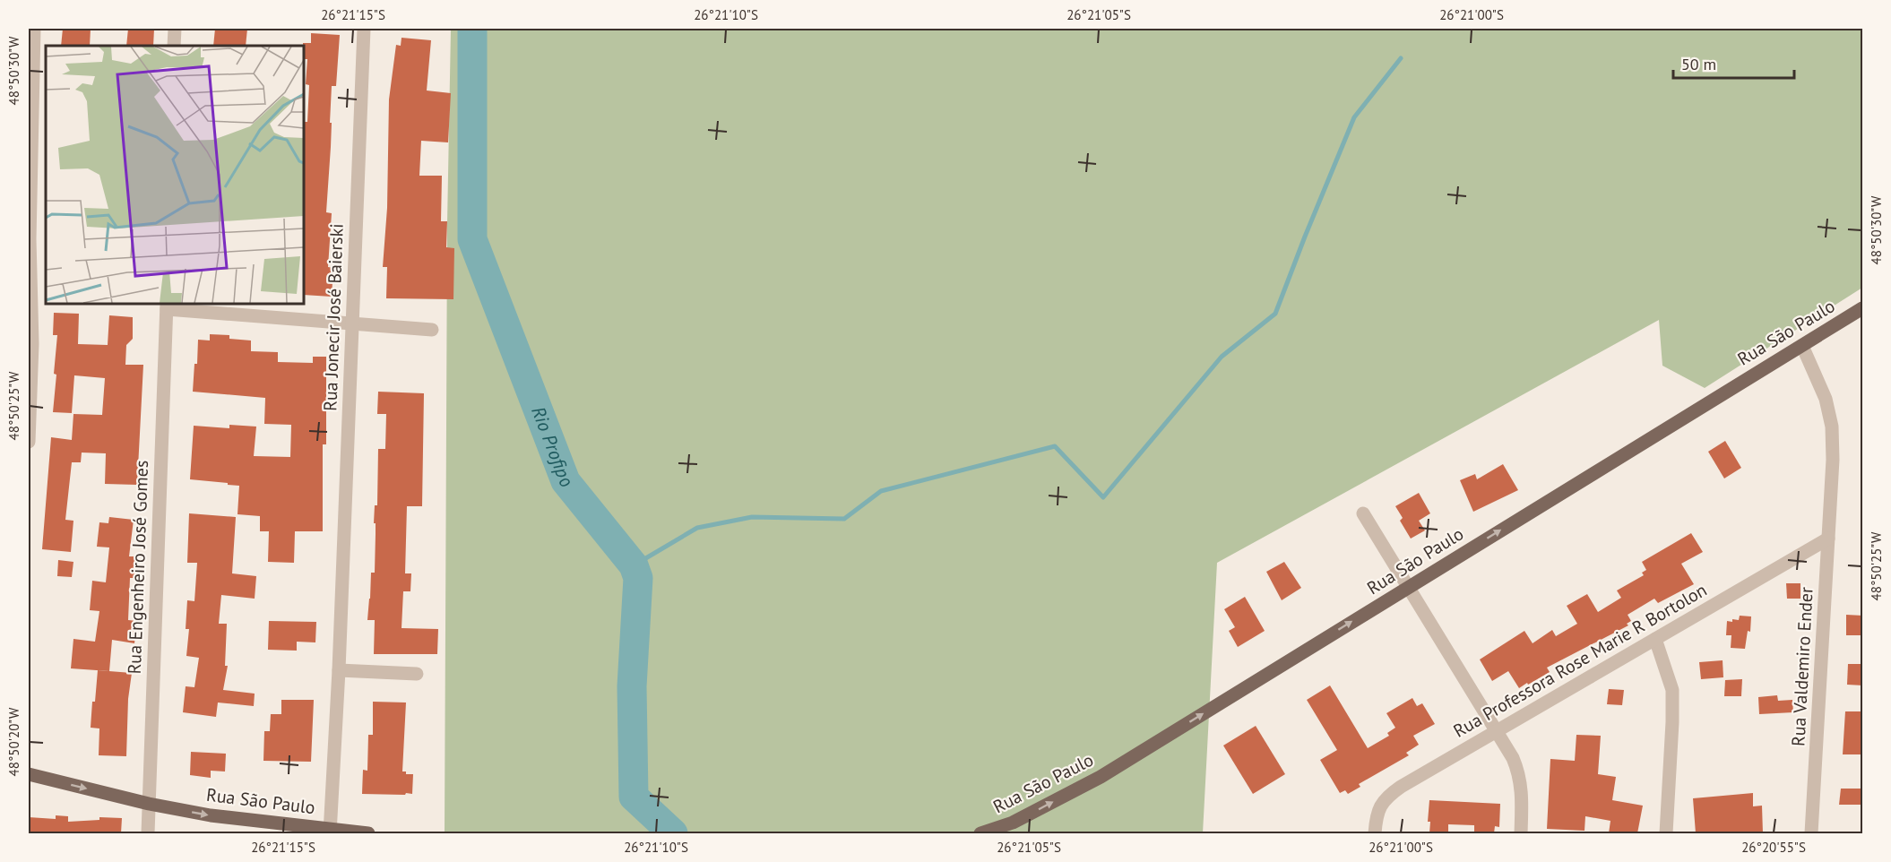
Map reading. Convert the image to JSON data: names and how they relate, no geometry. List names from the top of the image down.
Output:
{
  "streets": {
    "main road": ["Rua São Paulo"],
    "street": [
      "Rua Jonecir José Baierski",
      "Rua Engenheiro José Gomes",
      "Rua Professora Rose Marie R Bortolon",
      "Rua Valdemiro Ender"
    ]
  },
  "crossings": [
    ["Rua Jonecir José Baierski", "Rua São Paulo"],
    ["Rua São Paulo", "Rua Engenheiro José Gomes"],
    ["Rua São Paulo", "Rua Valdemiro Ender"],
    ["Rua Professora Rose Marie R Bortolon", "Rua Valdemiro Ender"]
  ],
  "one_way": ["Rua São Paulo"],
  "water": ["Rio Profipo"],
  "scale_bar": "50 m",
  "coordinates": [
    "26°21'15\"S",
    "26°21'10\"S",
    "26°21'05\"S",
    "26°21'00\"S",
    "48°50'30\"W",
    "48°50'25\"W",
    "48°50'20\"W",
    "26°20'55\"S"
  ]
}
